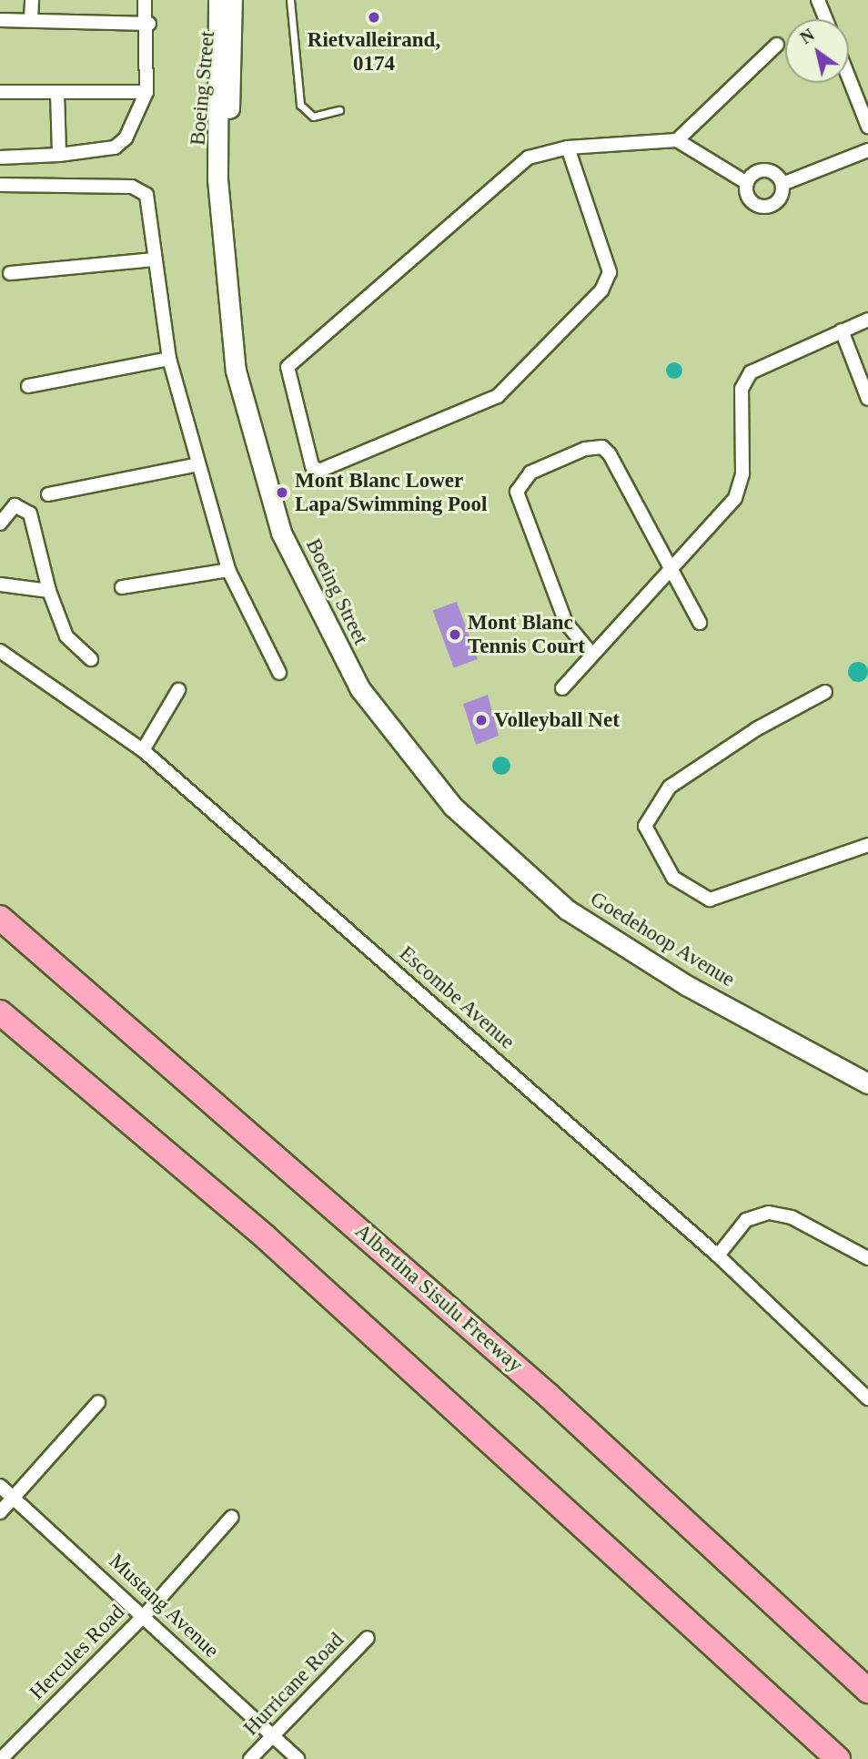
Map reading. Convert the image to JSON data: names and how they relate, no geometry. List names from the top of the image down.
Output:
{
  "streets": {
    "highway": ["Albertina Sisulu Freeway"],
    "main road": ["Boeing Street", "Goedehoop Avenue"],
    "street": [
      "Escombe Avenue",
      "Mustang Avenue",
      "Hercules Road",
      "Hurricane Road"
    ]
  },
  "crossings": [
    ["Boeing Street", "Goedehoop Avenue"],
    ["Mustang Avenue", "Hercules Road"],
    ["Mustang Avenue", "Hurricane Road"]
  ],
  "places": [
    "Rietvalleirand, 0174",
    "Mont Blanc Lower Lapa/Swimming Pool",
    "Mont Blanc Tennis Court",
    "Volleyball Net"
  ],
  "north": "top left"
}
